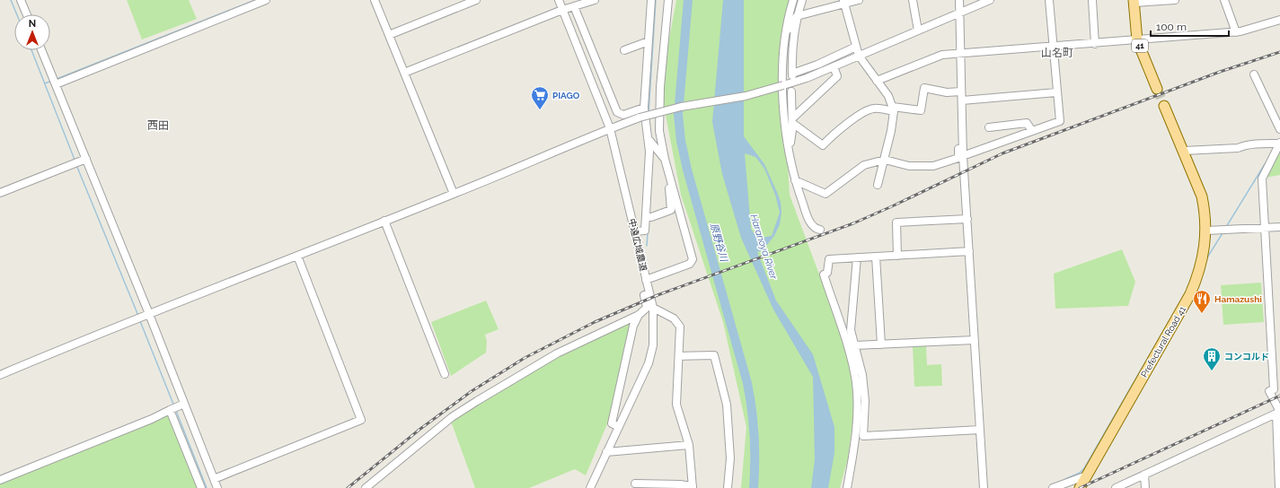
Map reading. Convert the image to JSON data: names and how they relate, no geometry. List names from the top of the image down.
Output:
{
  "streets": {
    "main road": ["41", "Prefectural Road 41"],
    "street": ["中遠広域農道"]
  },
  "districts": ["山名町", "西田"],
  "water": ["原野谷川", "Haranoya River"],
  "places": {
    "supermarket": ["PIAGO"],
    "restaurant": ["Hamazushi"],
    "building": ["コンコルド"]
  },
  "scale_bar": "100 m",
  "north": "top"
}
